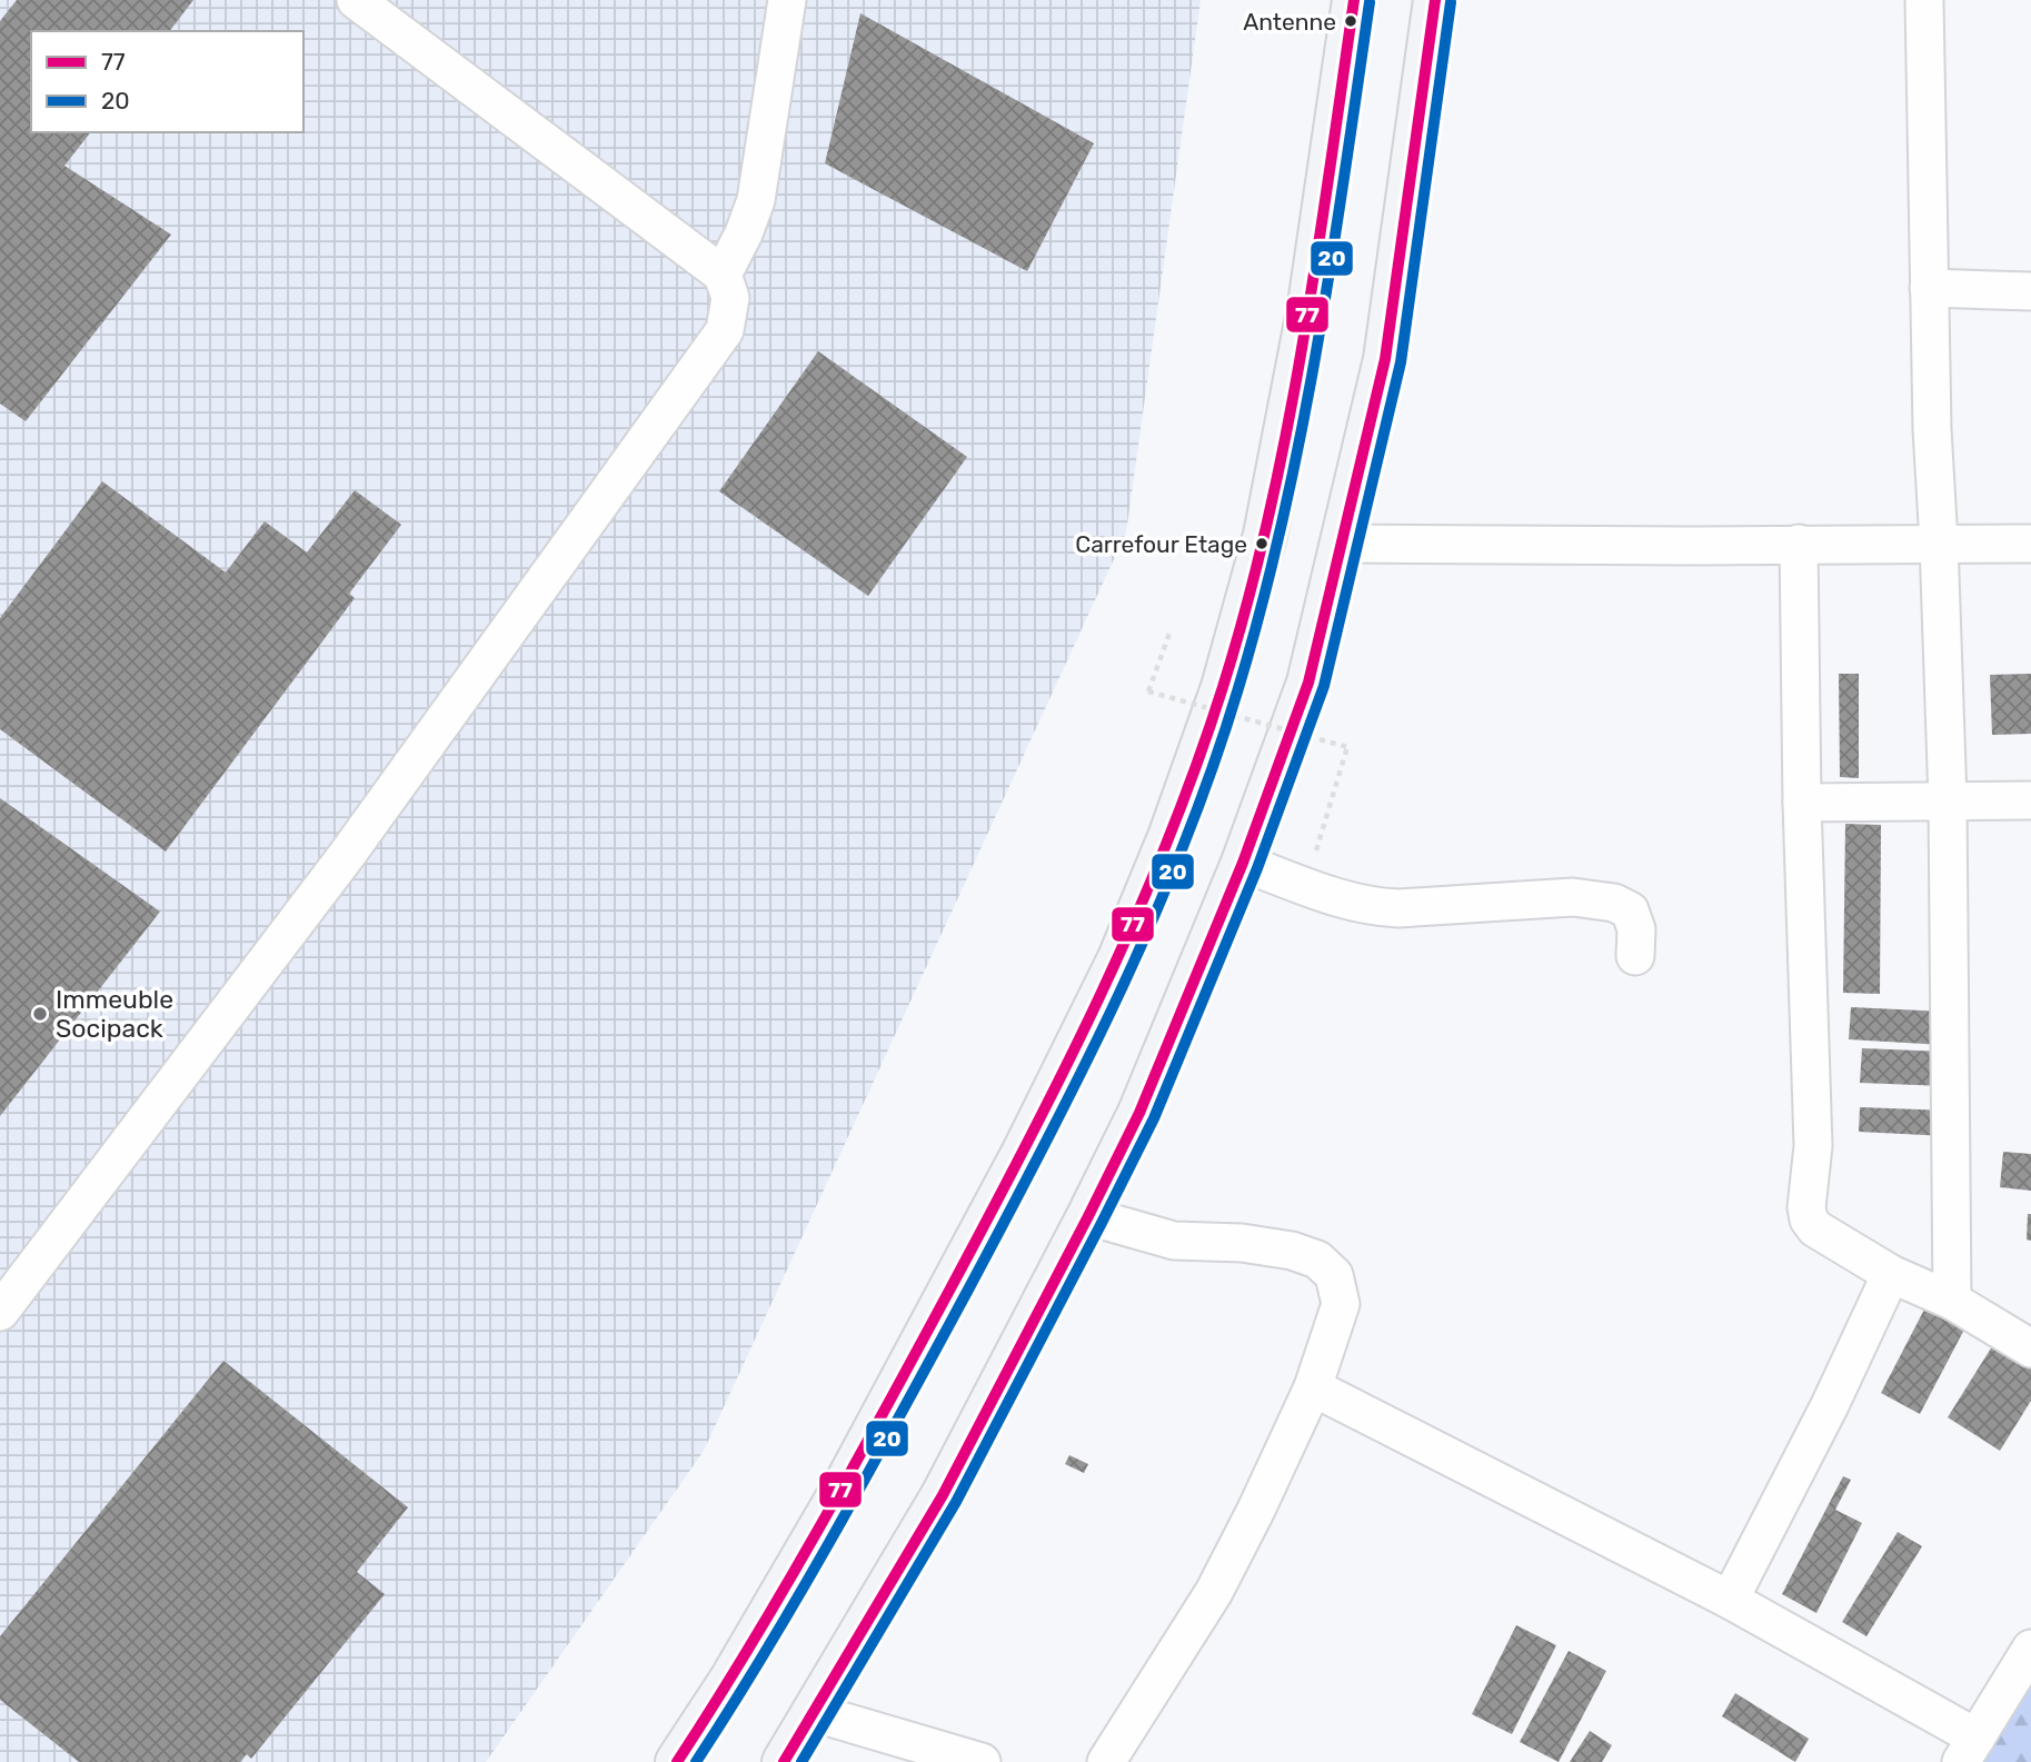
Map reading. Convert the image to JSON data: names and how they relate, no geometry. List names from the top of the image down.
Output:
{
  "places": ["Antenne", "Carrefour Etage", "Immeuble Socipack"],
  "lines": ["transit line 77", "transit line 20"],
  "legend": ["77", "20"]
}
